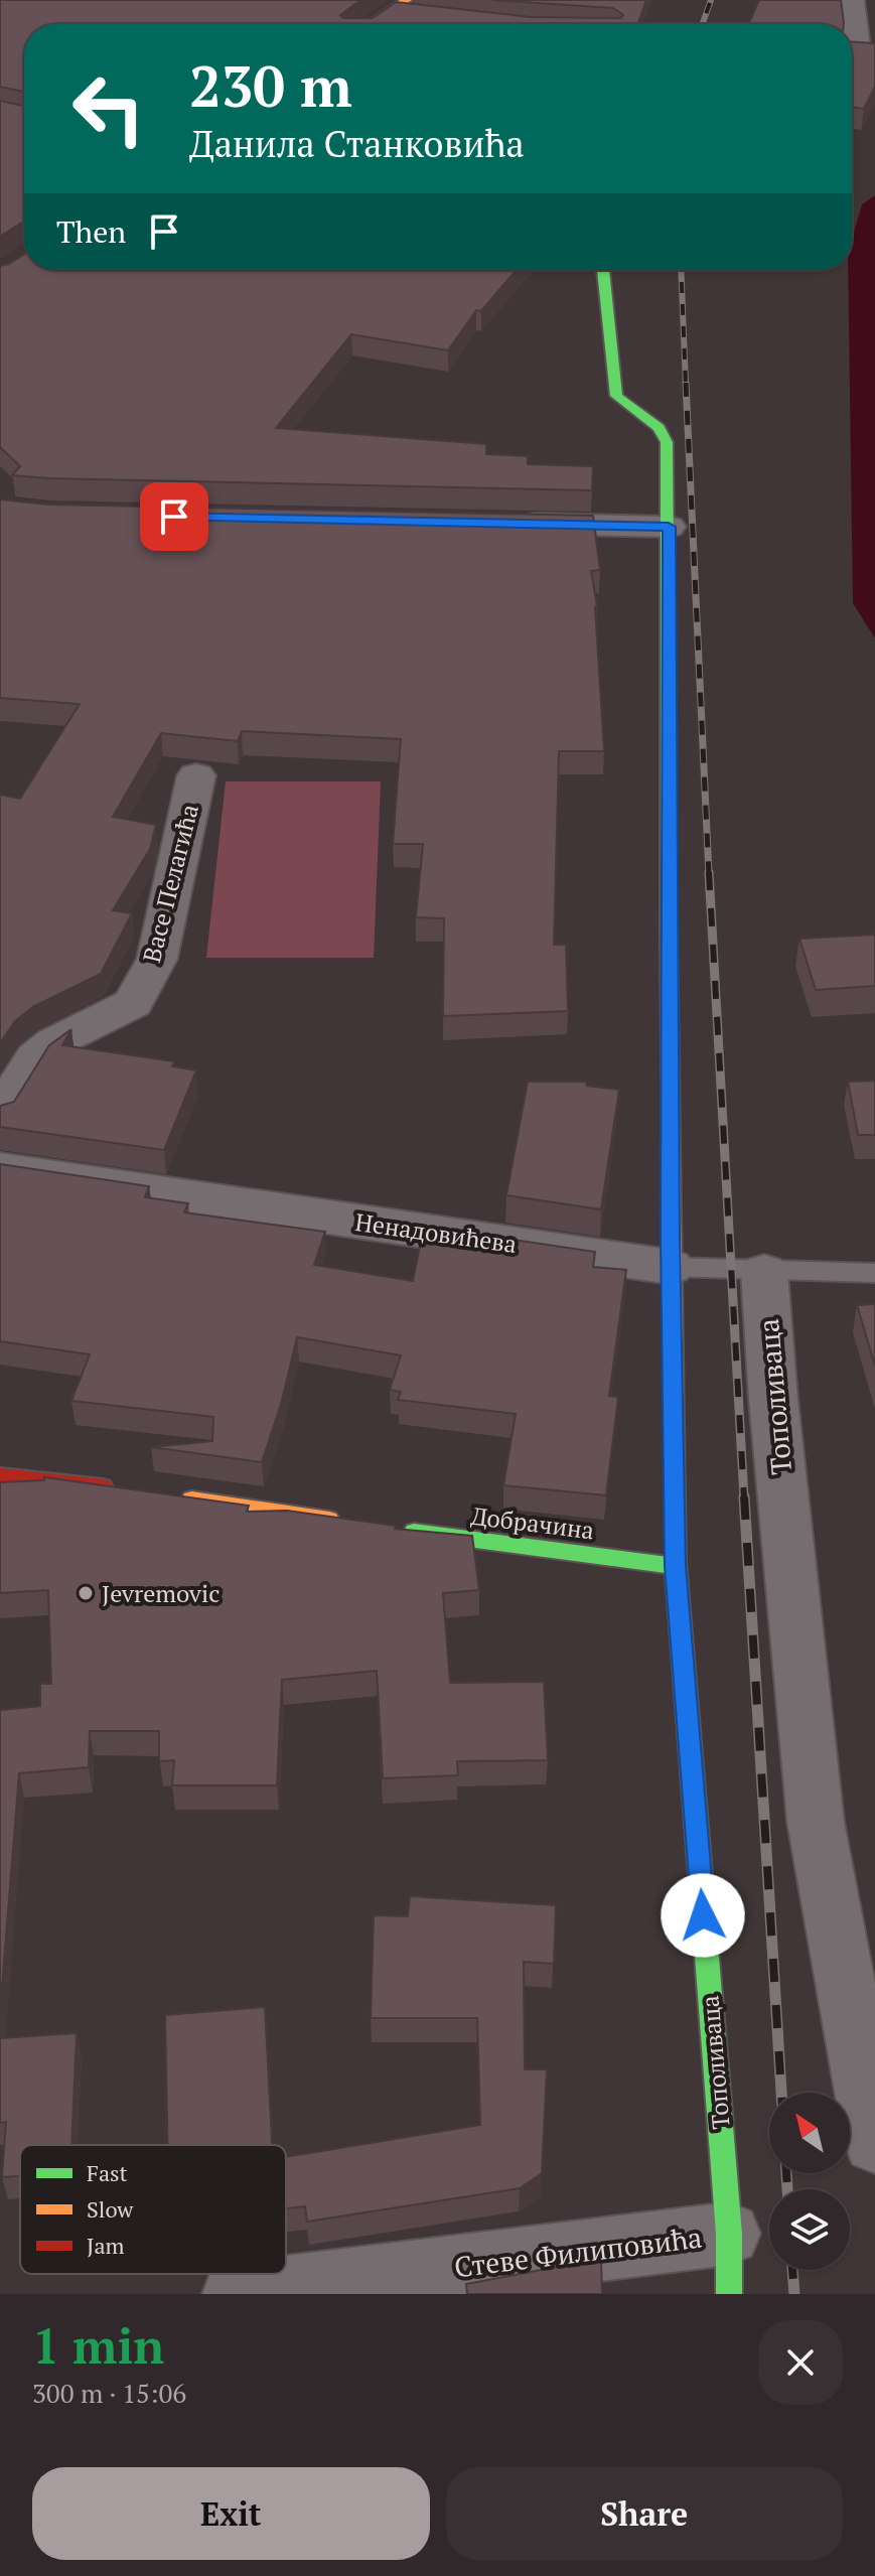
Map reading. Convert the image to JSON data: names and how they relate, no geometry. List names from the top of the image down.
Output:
{
  "streets": {
    "street": [
      "Васе Пелагића",
      "Ненадовићева",
      "Тополиваца",
      "Добрачина",
      "Стеве Филиповића"
    ]
  },
  "crossings": [
    ["Ненадовићева", "Тополиваца"],
    ["Тополиваца", "Добрачина"],
    ["Тополиваца", "Стеве Филиповића"]
  ],
  "places": ["Jevremovic"],
  "legend": ["Fast", "Slow", "Jam"],
  "north": "top left",
  "page": {
    "turn": ["230 m", "Данила Станковића"],
    "then": "Then",
    "heading": ["1 min", "300 m · 15:06"],
    "buttons": ["Exit", "Share"]
  }
}
